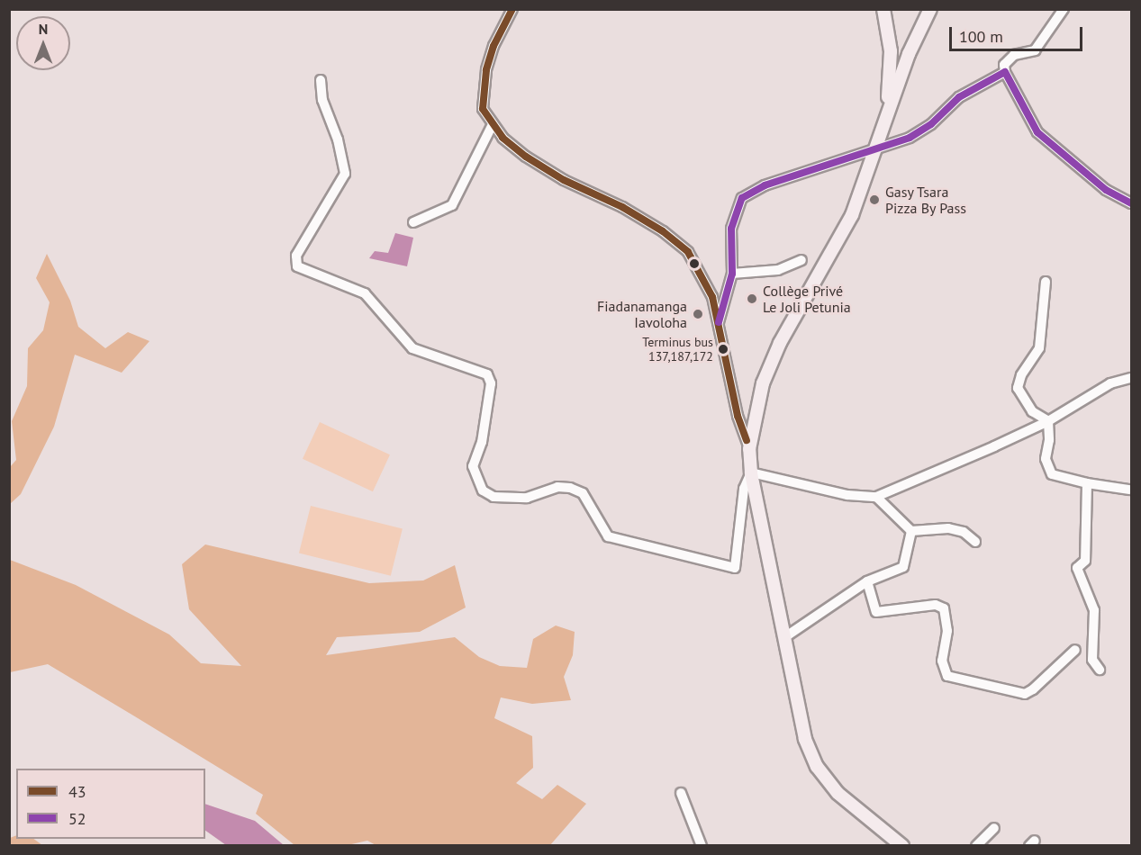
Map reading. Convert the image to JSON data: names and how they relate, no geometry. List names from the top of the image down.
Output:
{
  "places": [
    "Gasy Tsara Pizza By Pass",
    "Collège Privé Le Joli Petunia",
    "Fiadanamanga Iavoloha",
    "Terminus bus 137,187,172"
  ],
  "lines": ["transit line 43", "transit line 52"],
  "legend": ["43", "52"],
  "scale_bar": "100 m",
  "north": "top"
}
